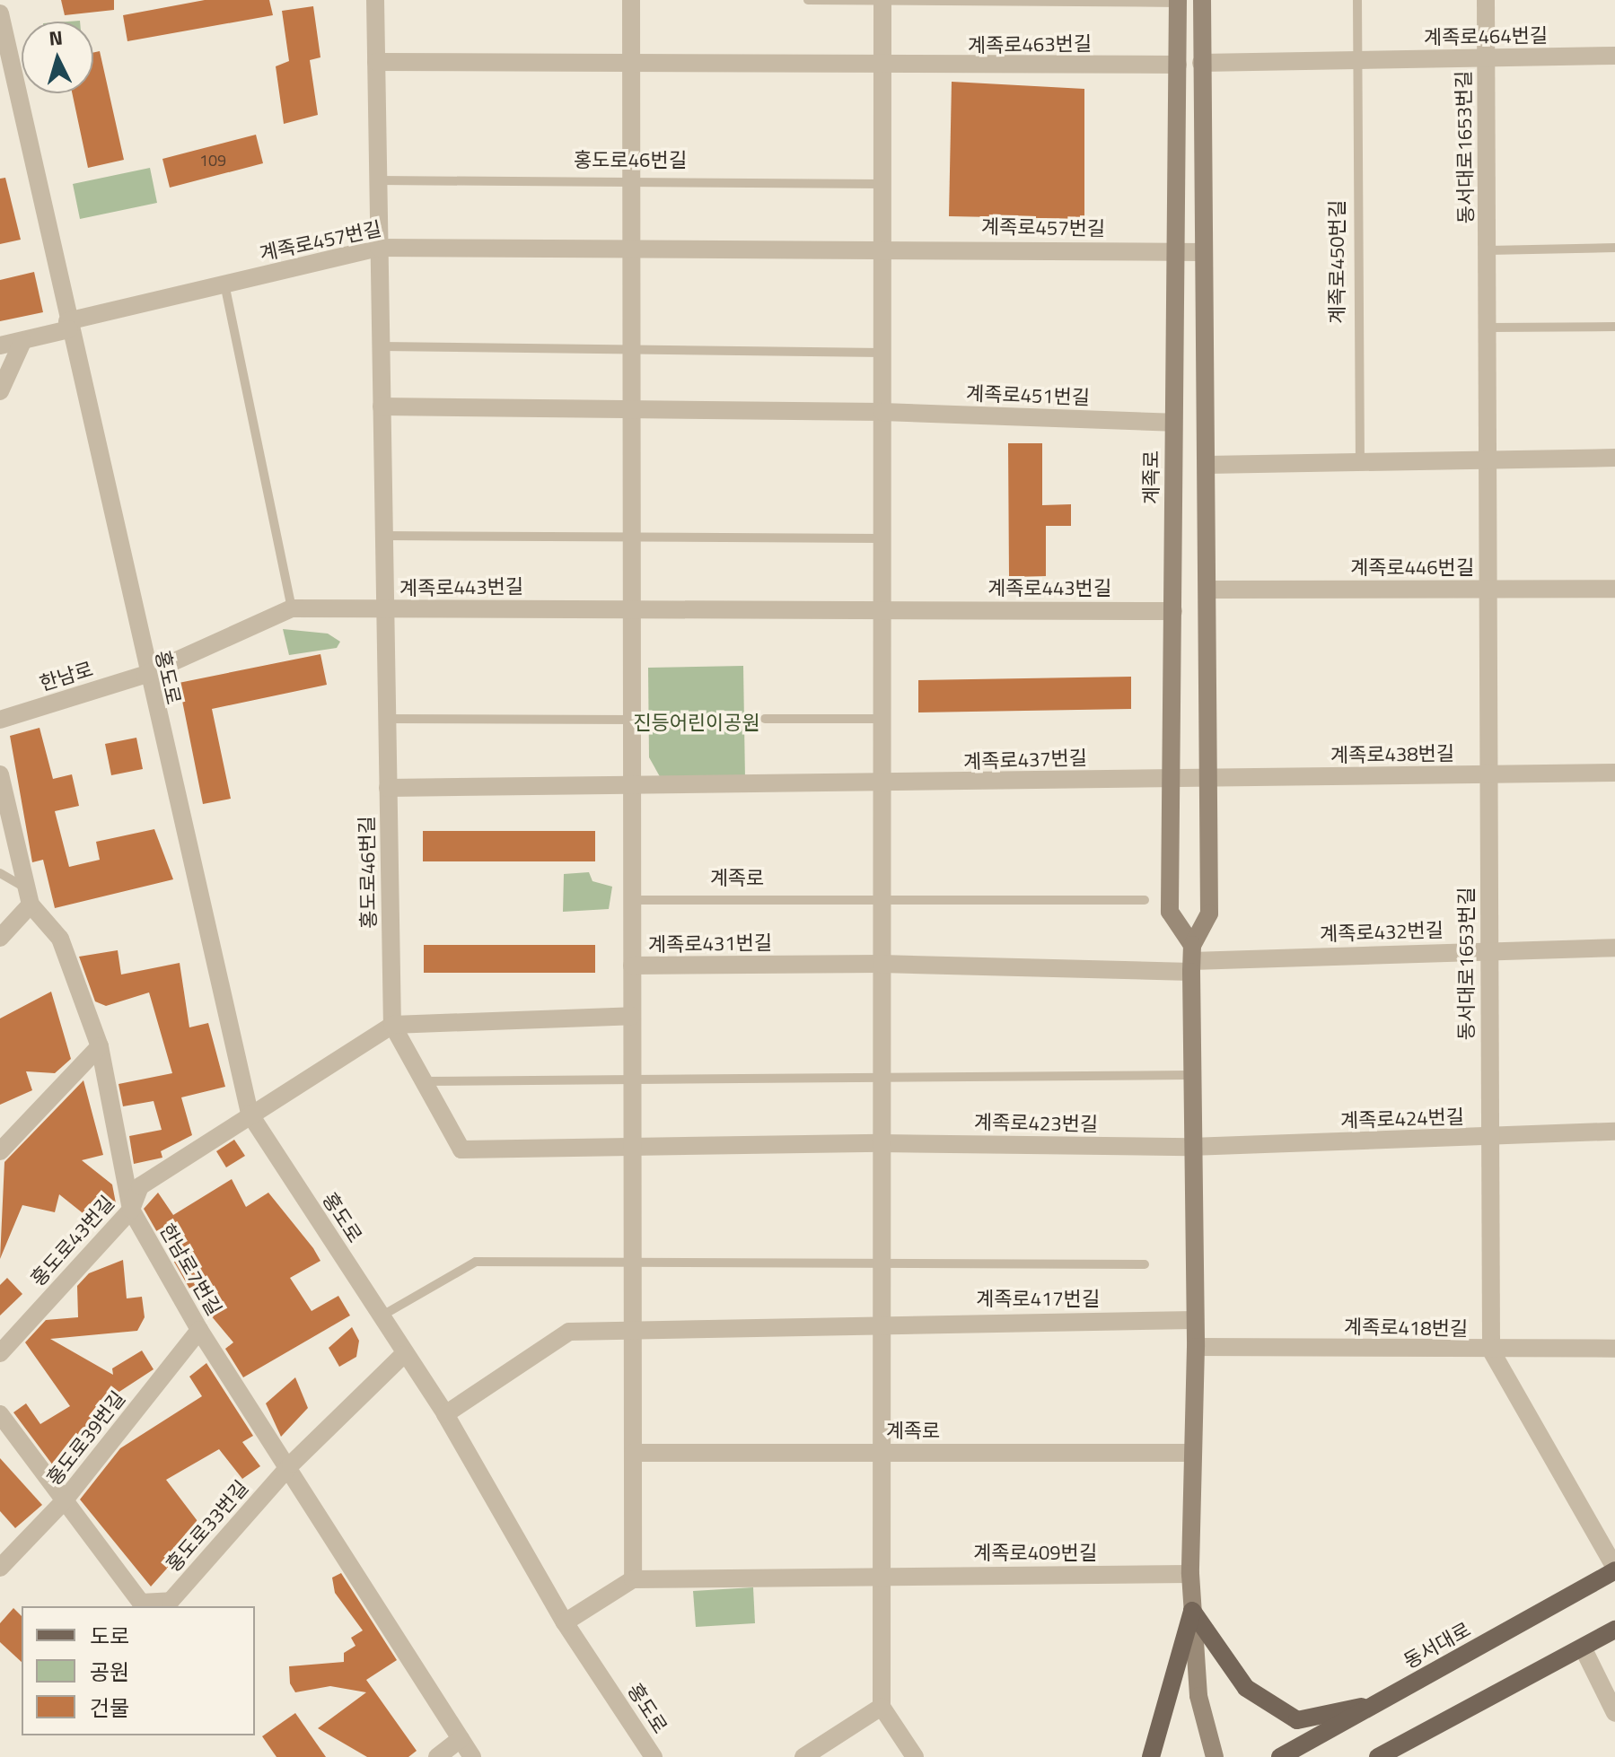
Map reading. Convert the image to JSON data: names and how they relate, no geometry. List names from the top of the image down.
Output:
{
  "streets": {
    "main road": ["계족로", "동서대로"],
    "street": [
      "계족로464번길",
      "계족로463번길",
      "동서대로1653번길",
      "홍도로46번길",
      "계족로457번길",
      "계족로451번길",
      "계족로446번길",
      "계족로443번길",
      "한남로",
      "홍도로",
      "계족로438번길",
      "계족로437번길",
      "계족로432번길",
      "계족로431번길",
      "계족로424번길",
      "계족로423번길",
      "홍도로43번길",
      "한남로7번길",
      "계족로417번길",
      "계족로418번길",
      "홍도로39번길",
      "홍도로33번길",
      "계족로409번길"
    ],
    "lane": ["계족로450번길"]
  },
  "crossings": [
    ["계족로464번길", "동서대로1653번길"],
    ["계족로464번길", "계족로450번길"],
    ["계족로463번길", "홍도로46번길"],
    ["계족로463번길", "계족로"],
    ["동서대로1653번길", "계족로446번길"],
    ["동서대로1653번길", "계족로438번길"],
    ["동서대로1653번길", "계족로432번길"],
    ["동서대로1653번길", "계족로424번길"],
    ["동서대로1653번길", "계족로418번길"],
    ["동서대로1653번길", "동서대로"],
    ["홍도로46번길", "계족로457번길"],
    ["홍도로46번길", "계족로451번길"],
    ["홍도로46번길", "계족로443번길"],
    ["홍도로46번길", "계족로437번길"],
    ["홍도로46번길", "계족로423번길"],
    ["계족로457번길", "계족로"],
    ["계족로457번길", "홍도로"],
    ["계족로451번길", "계족로"],
    ["계족로", "계족로443번길"],
    ["계족로", "계족로438번길"],
    ["계족로", "계족로437번길"],
    ["계족로", "계족로432번길"],
    ["계족로", "계족로431번길"],
    ["계족로443번길", "한남로"],
    ["계족로443번길", "홍도로"],
    ["한남로", "홍도로"],
    ["홍도로", "홍도로43번길"],
    ["홍도로", "계족로417번길"],
    ["홍도로", "홍도로33번길"],
    ["계족로438번길", "계족로437번길"],
    ["계족로437번길", "계족로431번길"],
    ["계족로432번길", "계족로431번길"],
    ["계족로424번길", "계족로423번길"],
    ["홍도로43번길", "한남로7번길"],
    ["한남로7번길", "홍도로39번길"],
    ["한남로7번길", "홍도로33번길"],
    ["홍도로39번길", "홍도로33번길"]
  ],
  "parks": ["진등어린이공원"],
  "house_numbers": ["109"],
  "legend": ["도로", "공원", "건물"],
  "north": "top"
}
